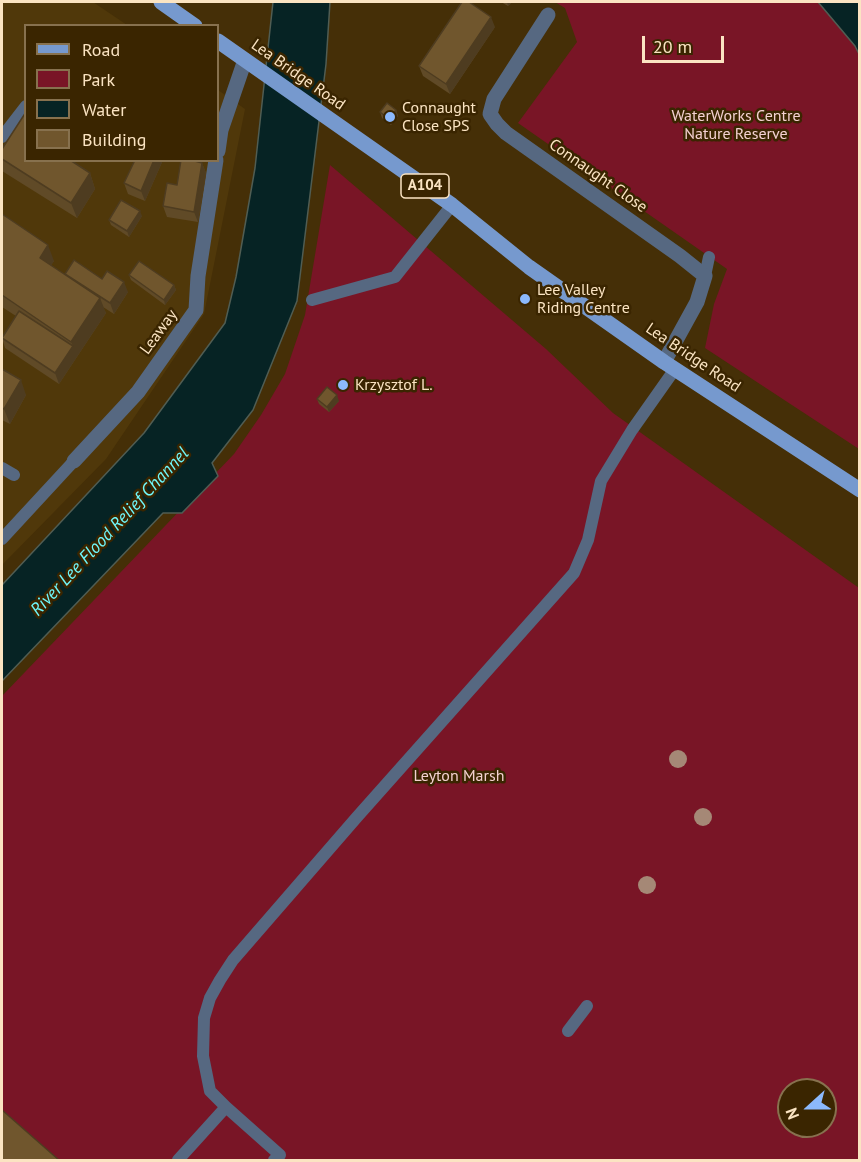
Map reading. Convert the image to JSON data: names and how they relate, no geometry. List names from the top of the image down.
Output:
{
  "streets": {
    "main road": ["Lea Bridge Road", "A104"],
    "street": ["Connaught Close", "Leaway"]
  },
  "water": ["River Lee Flood Relief Channel"],
  "parks": ["WaterWorks Centre Nature Reserve", "Leyton Marsh"],
  "places": ["Connaught Close SPS", "Lee Valley Riding Centre", "Krzysztof L."],
  "legend": [
    "Road",
    "Park",
    "Water",
    "Building"
  ],
  "scale_bar": "20 m",
  "north": "left"
}
